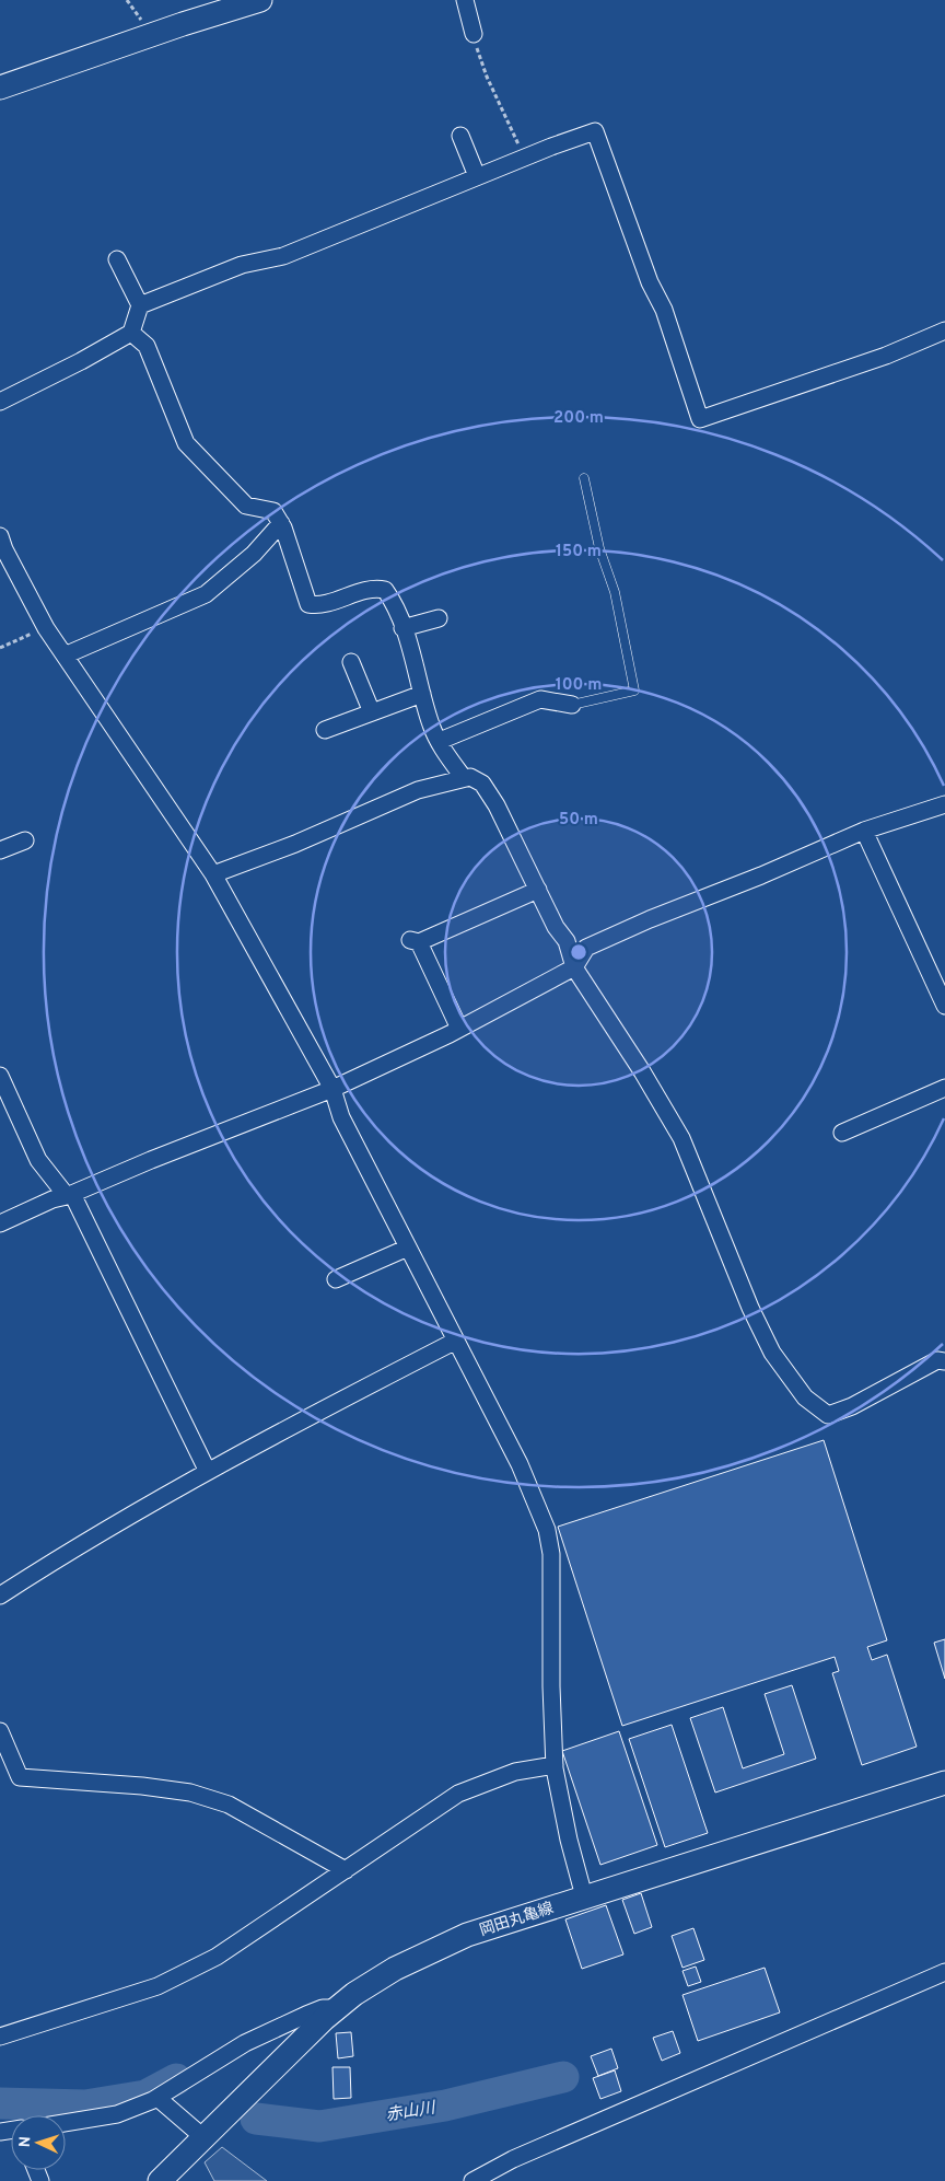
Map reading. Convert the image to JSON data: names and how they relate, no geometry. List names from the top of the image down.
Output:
{
  "streets": {
    "main road": ["岡田丸亀線"]
  },
  "water": ["赤山川"],
  "north": "left",
  "rings": [
    "200 m",
    "150 m",
    "100 m",
    "50 m"
  ]
}
